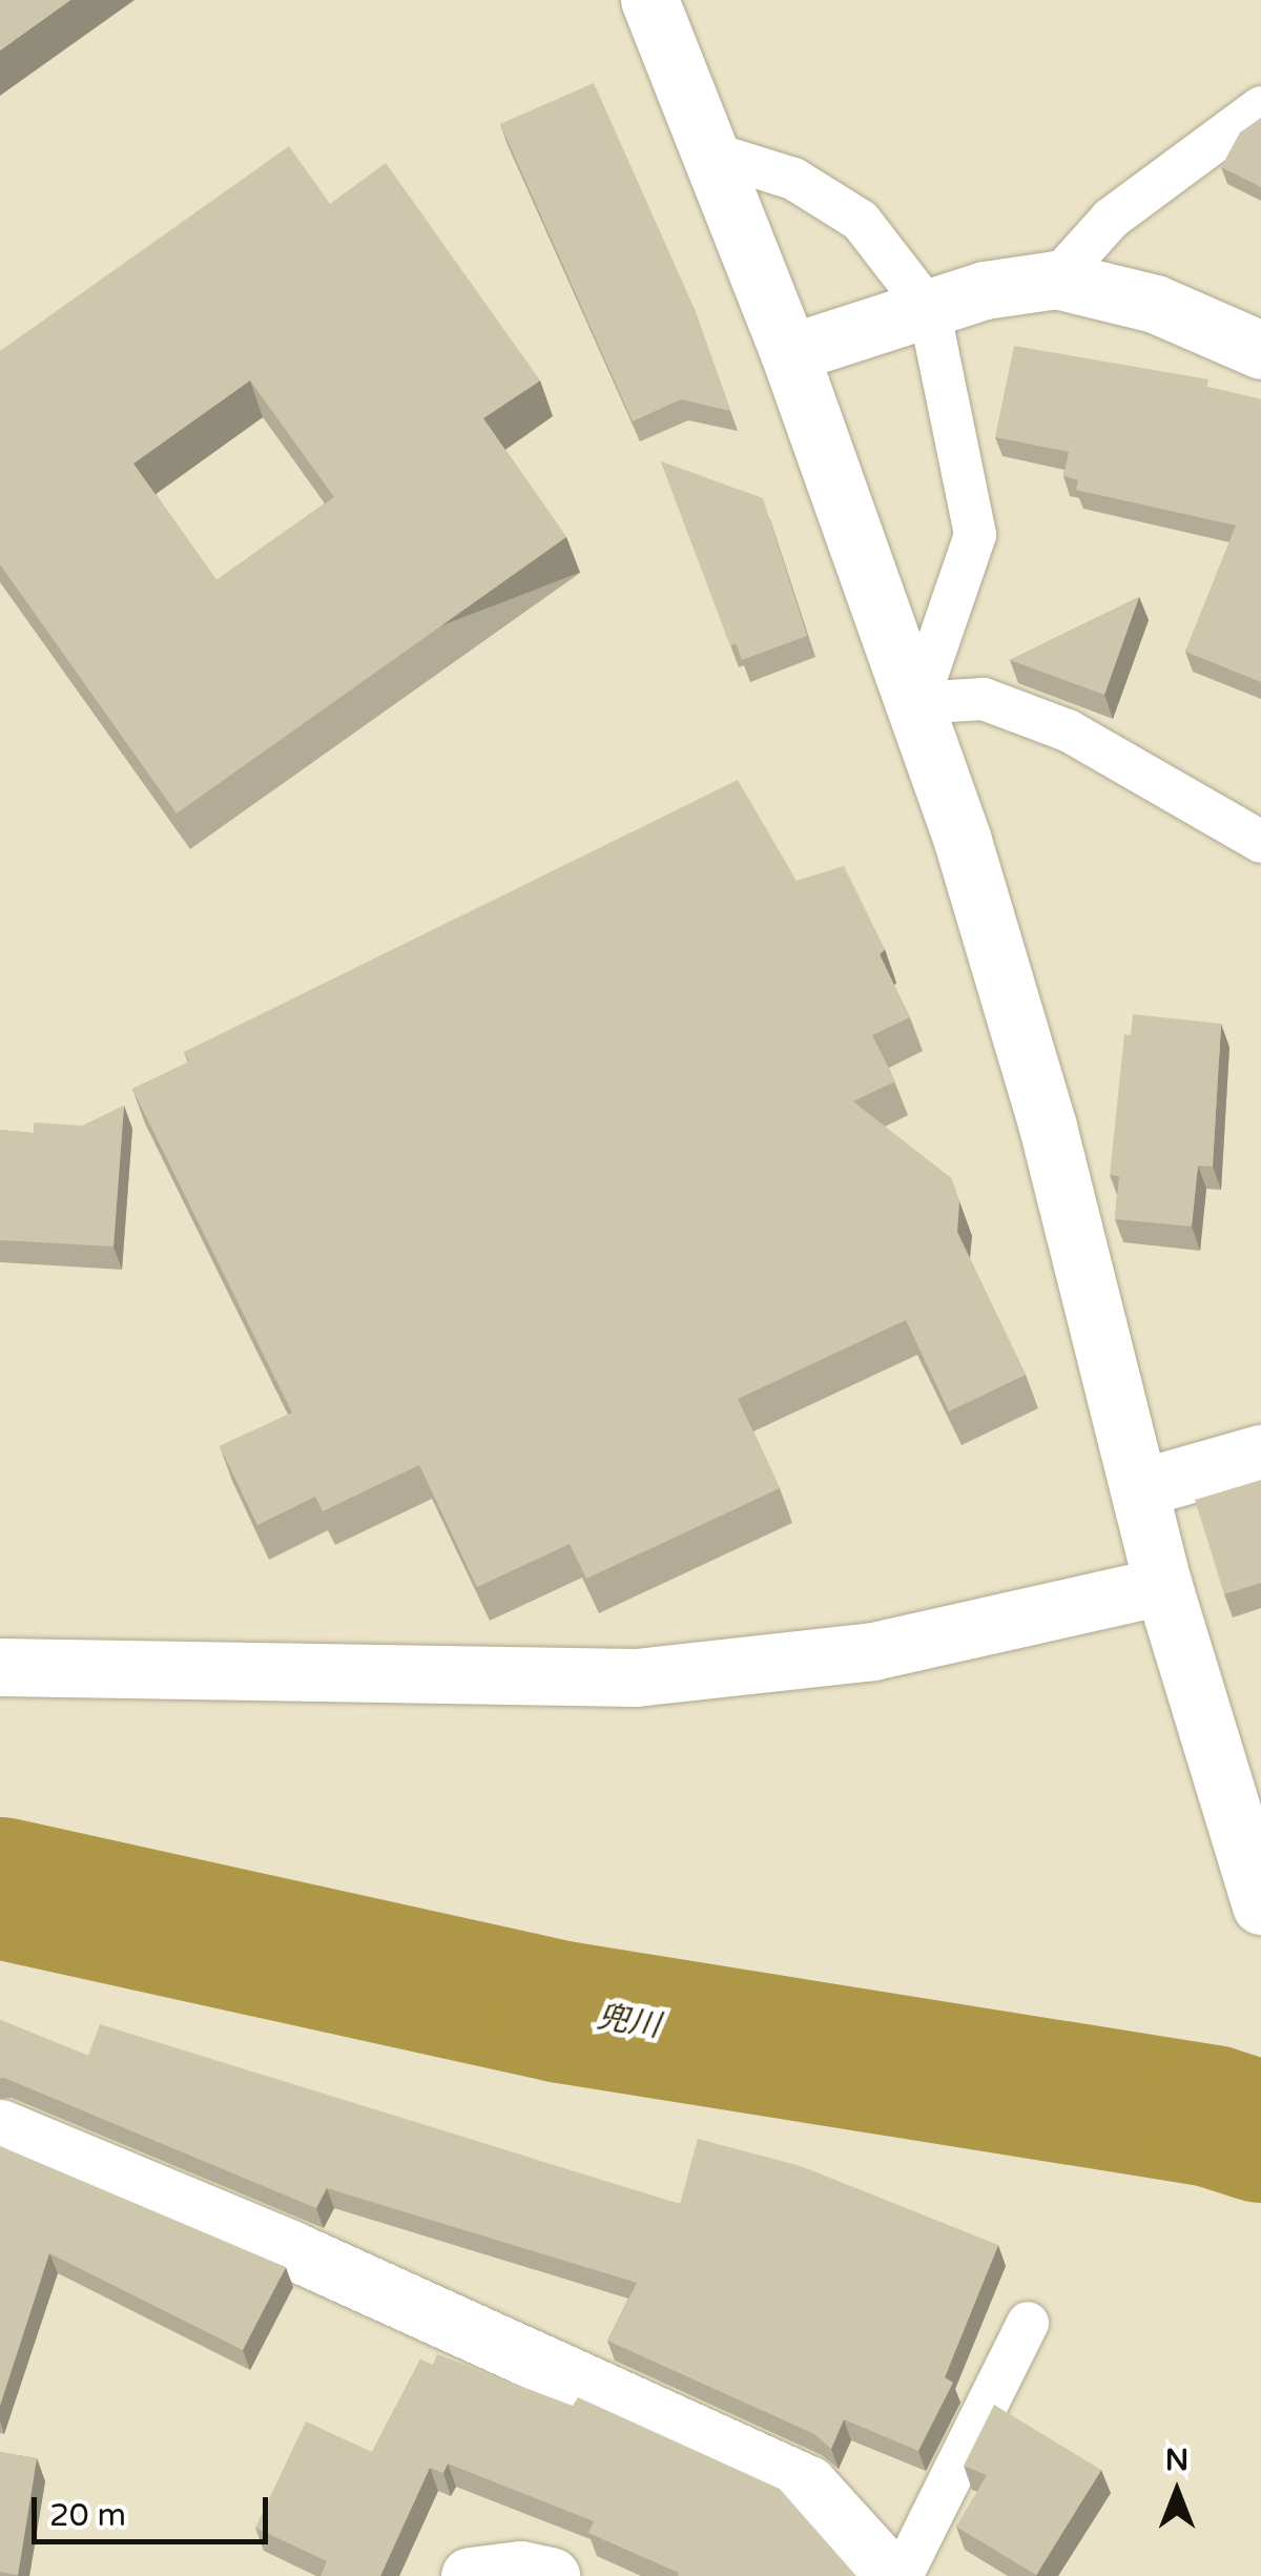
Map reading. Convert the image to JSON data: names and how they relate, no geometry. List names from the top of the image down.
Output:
{
  "water": ["兜川"],
  "scale_bar": "20 m",
  "north": "top"
}
